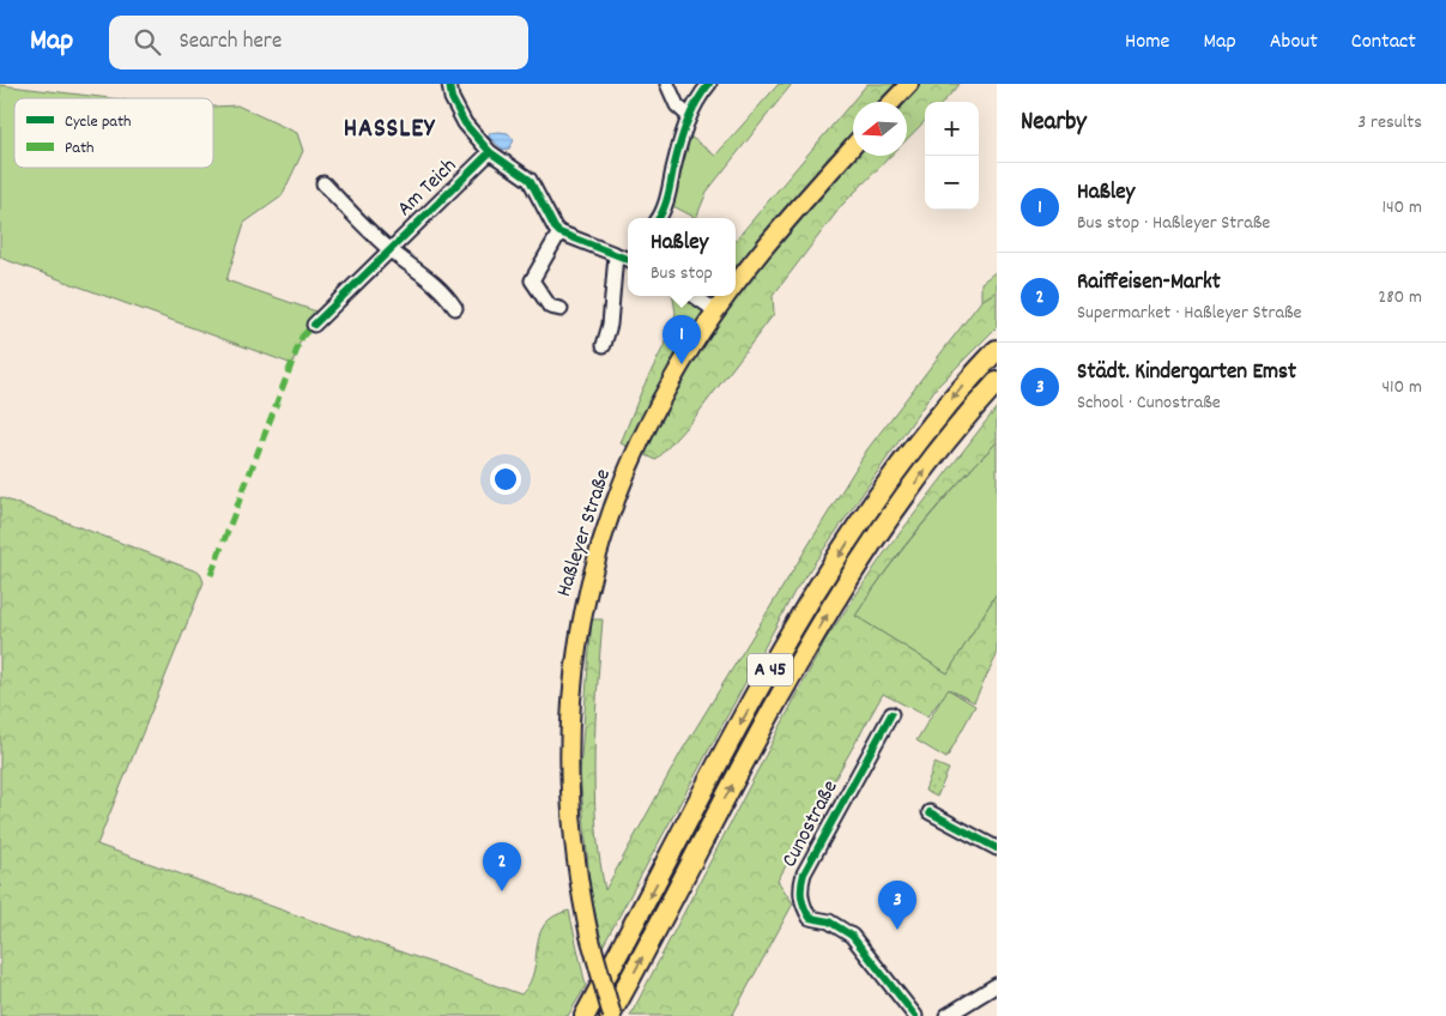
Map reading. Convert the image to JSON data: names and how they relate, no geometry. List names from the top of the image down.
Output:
{
  "streets": {
    "highway": ["A 45"],
    "main road": ["Haßleyer Straße"],
    "street": ["Am Teich", "Cunostraße"]
  },
  "crossings": [
    ["Haßleyer Straße", "A 45"]
  ],
  "districts": ["HASSLEY"],
  "legend": ["Cycle path", "Path"],
  "north": "left",
  "page": {
    "header": "Map",
    "search": "Search here",
    "nav": [
      "Home",
      "Map",
      "About",
      "Contact"
    ],
    "heading": ["Nearby", "3 results"],
    "map_buttons": ["+", "−"],
    "list": [
      {
        "mark": "1",
        "name": "Haßley",
        "note": "Bus stop · Haßleyer Straße",
        "value": "140 m"
      },
      {
        "mark": "2",
        "name": "Raiffeisen-Markt",
        "note": "Supermarket · Haßleyer Straße",
        "value": "280 m"
      },
      {
        "mark": "3",
        "name": "Städt. Kindergarten Emst",
        "note": "School · Cunostraße",
        "value": "410 m"
      }
    ],
    "popup": ["Haßley", "Bus stop"],
    "pins": ["1", "2", "3"]
  }
}
